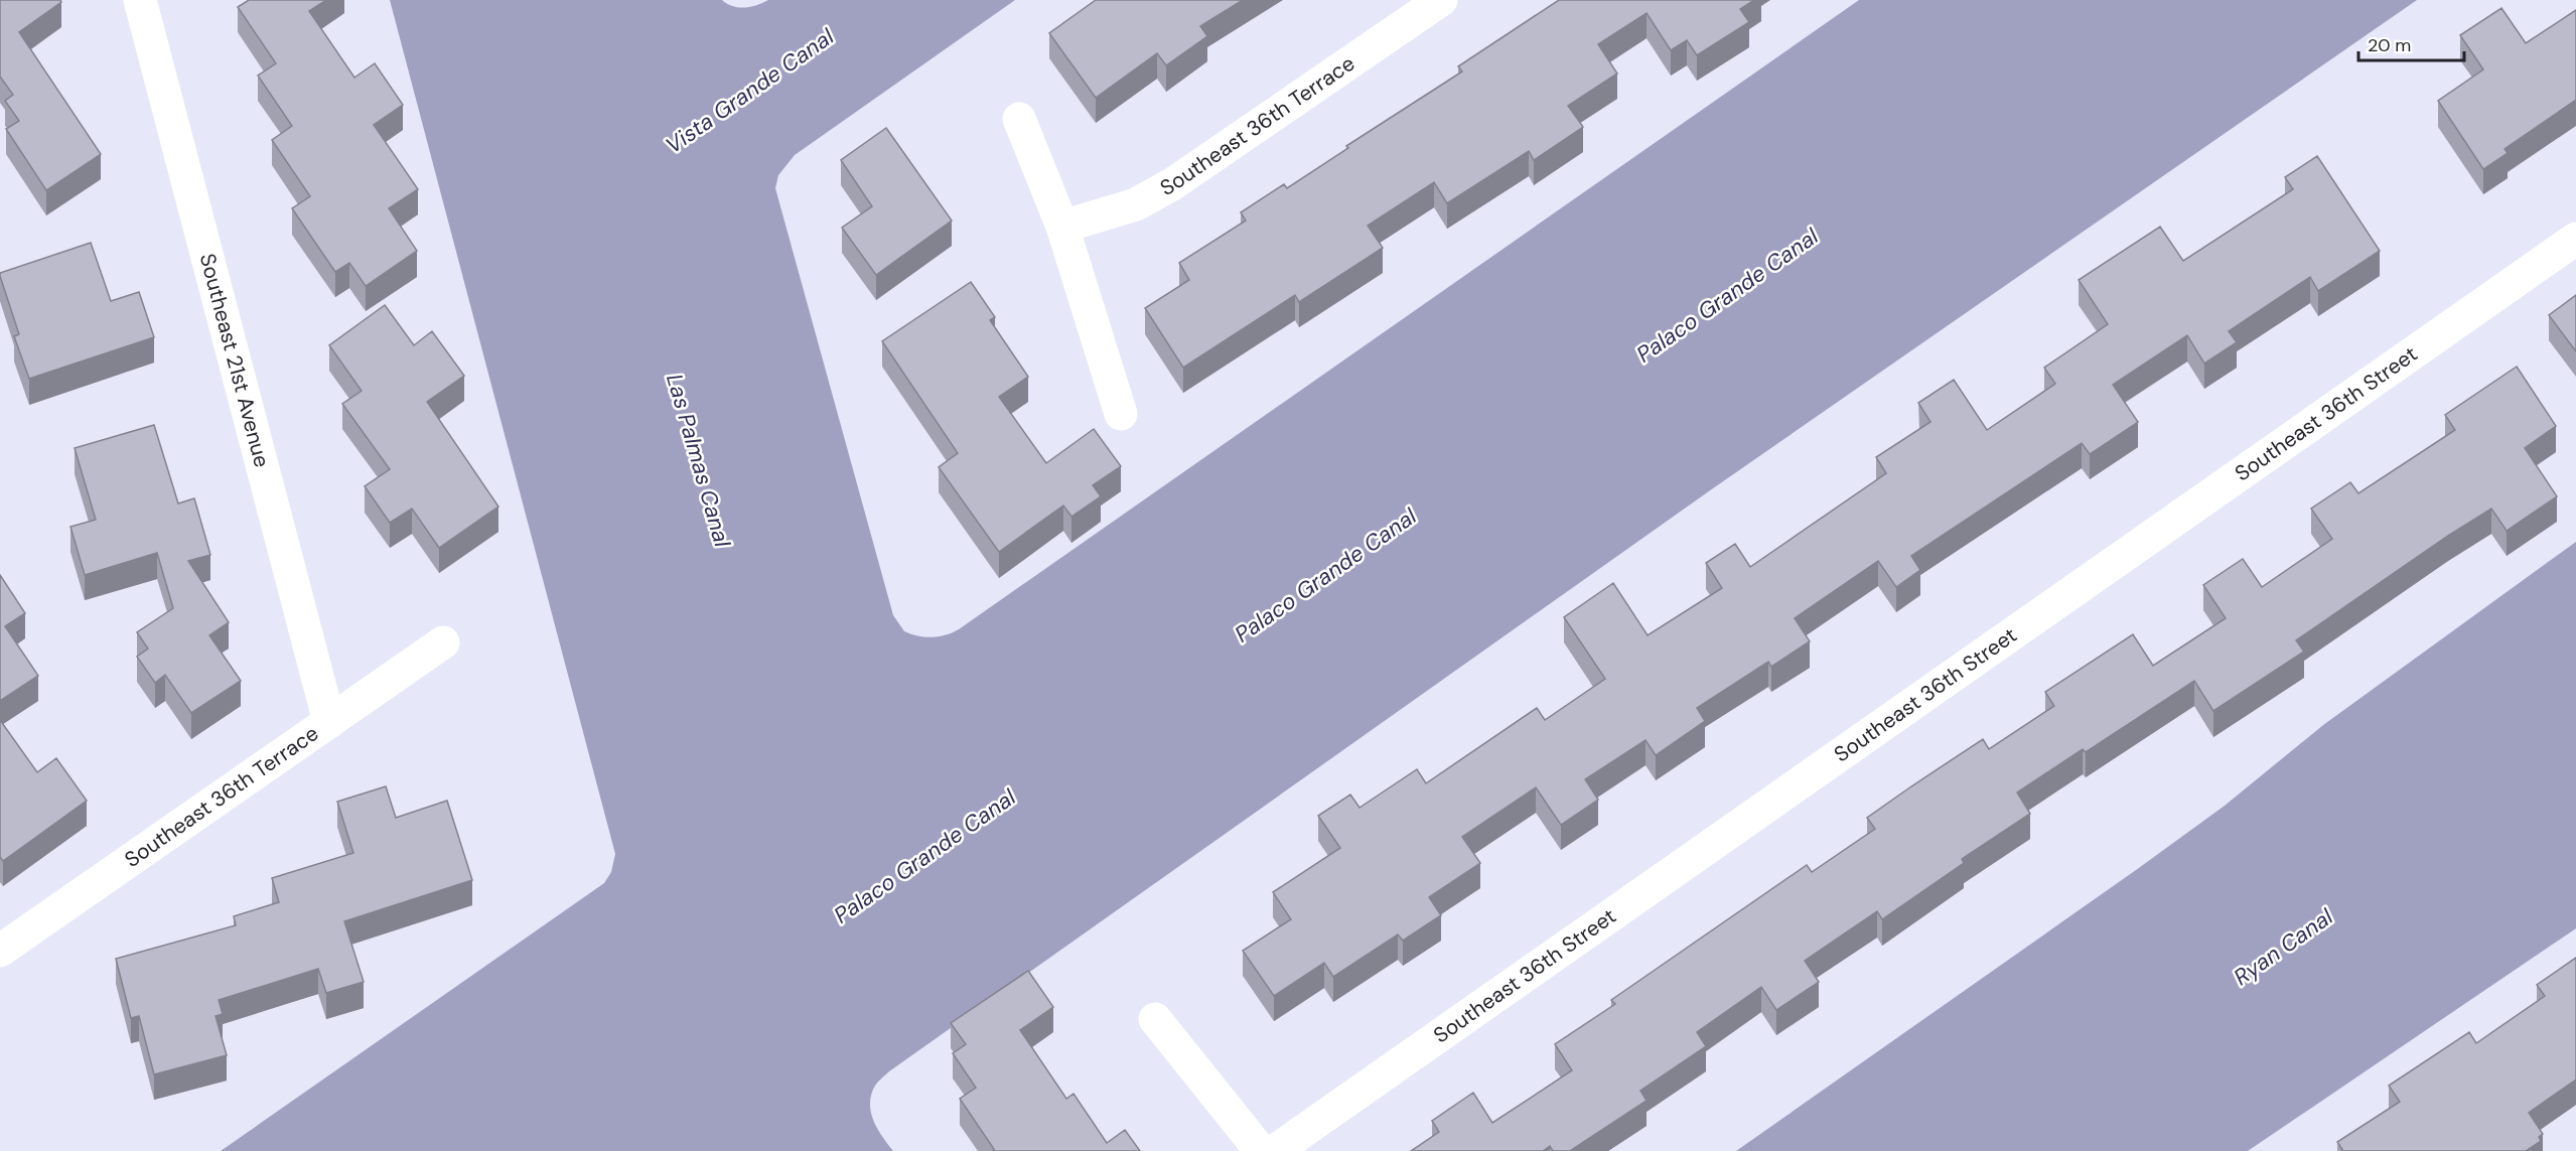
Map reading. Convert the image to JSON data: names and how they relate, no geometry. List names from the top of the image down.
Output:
{
  "streets": {
    "street": ["Southeast 36th Terrace", "Southeast 21st Avenue", "Southeast 36th Street"]
  },
  "crossings": [
    ["Southeast 36th Terrace", "Southeast 21st Avenue"]
  ],
  "water": [
    "Vista Grande Canal",
    "Palaco Grande Canal",
    "Las Palmas Canal",
    "Ryan Canal"
  ],
  "scale_bar": "20 m"
}
